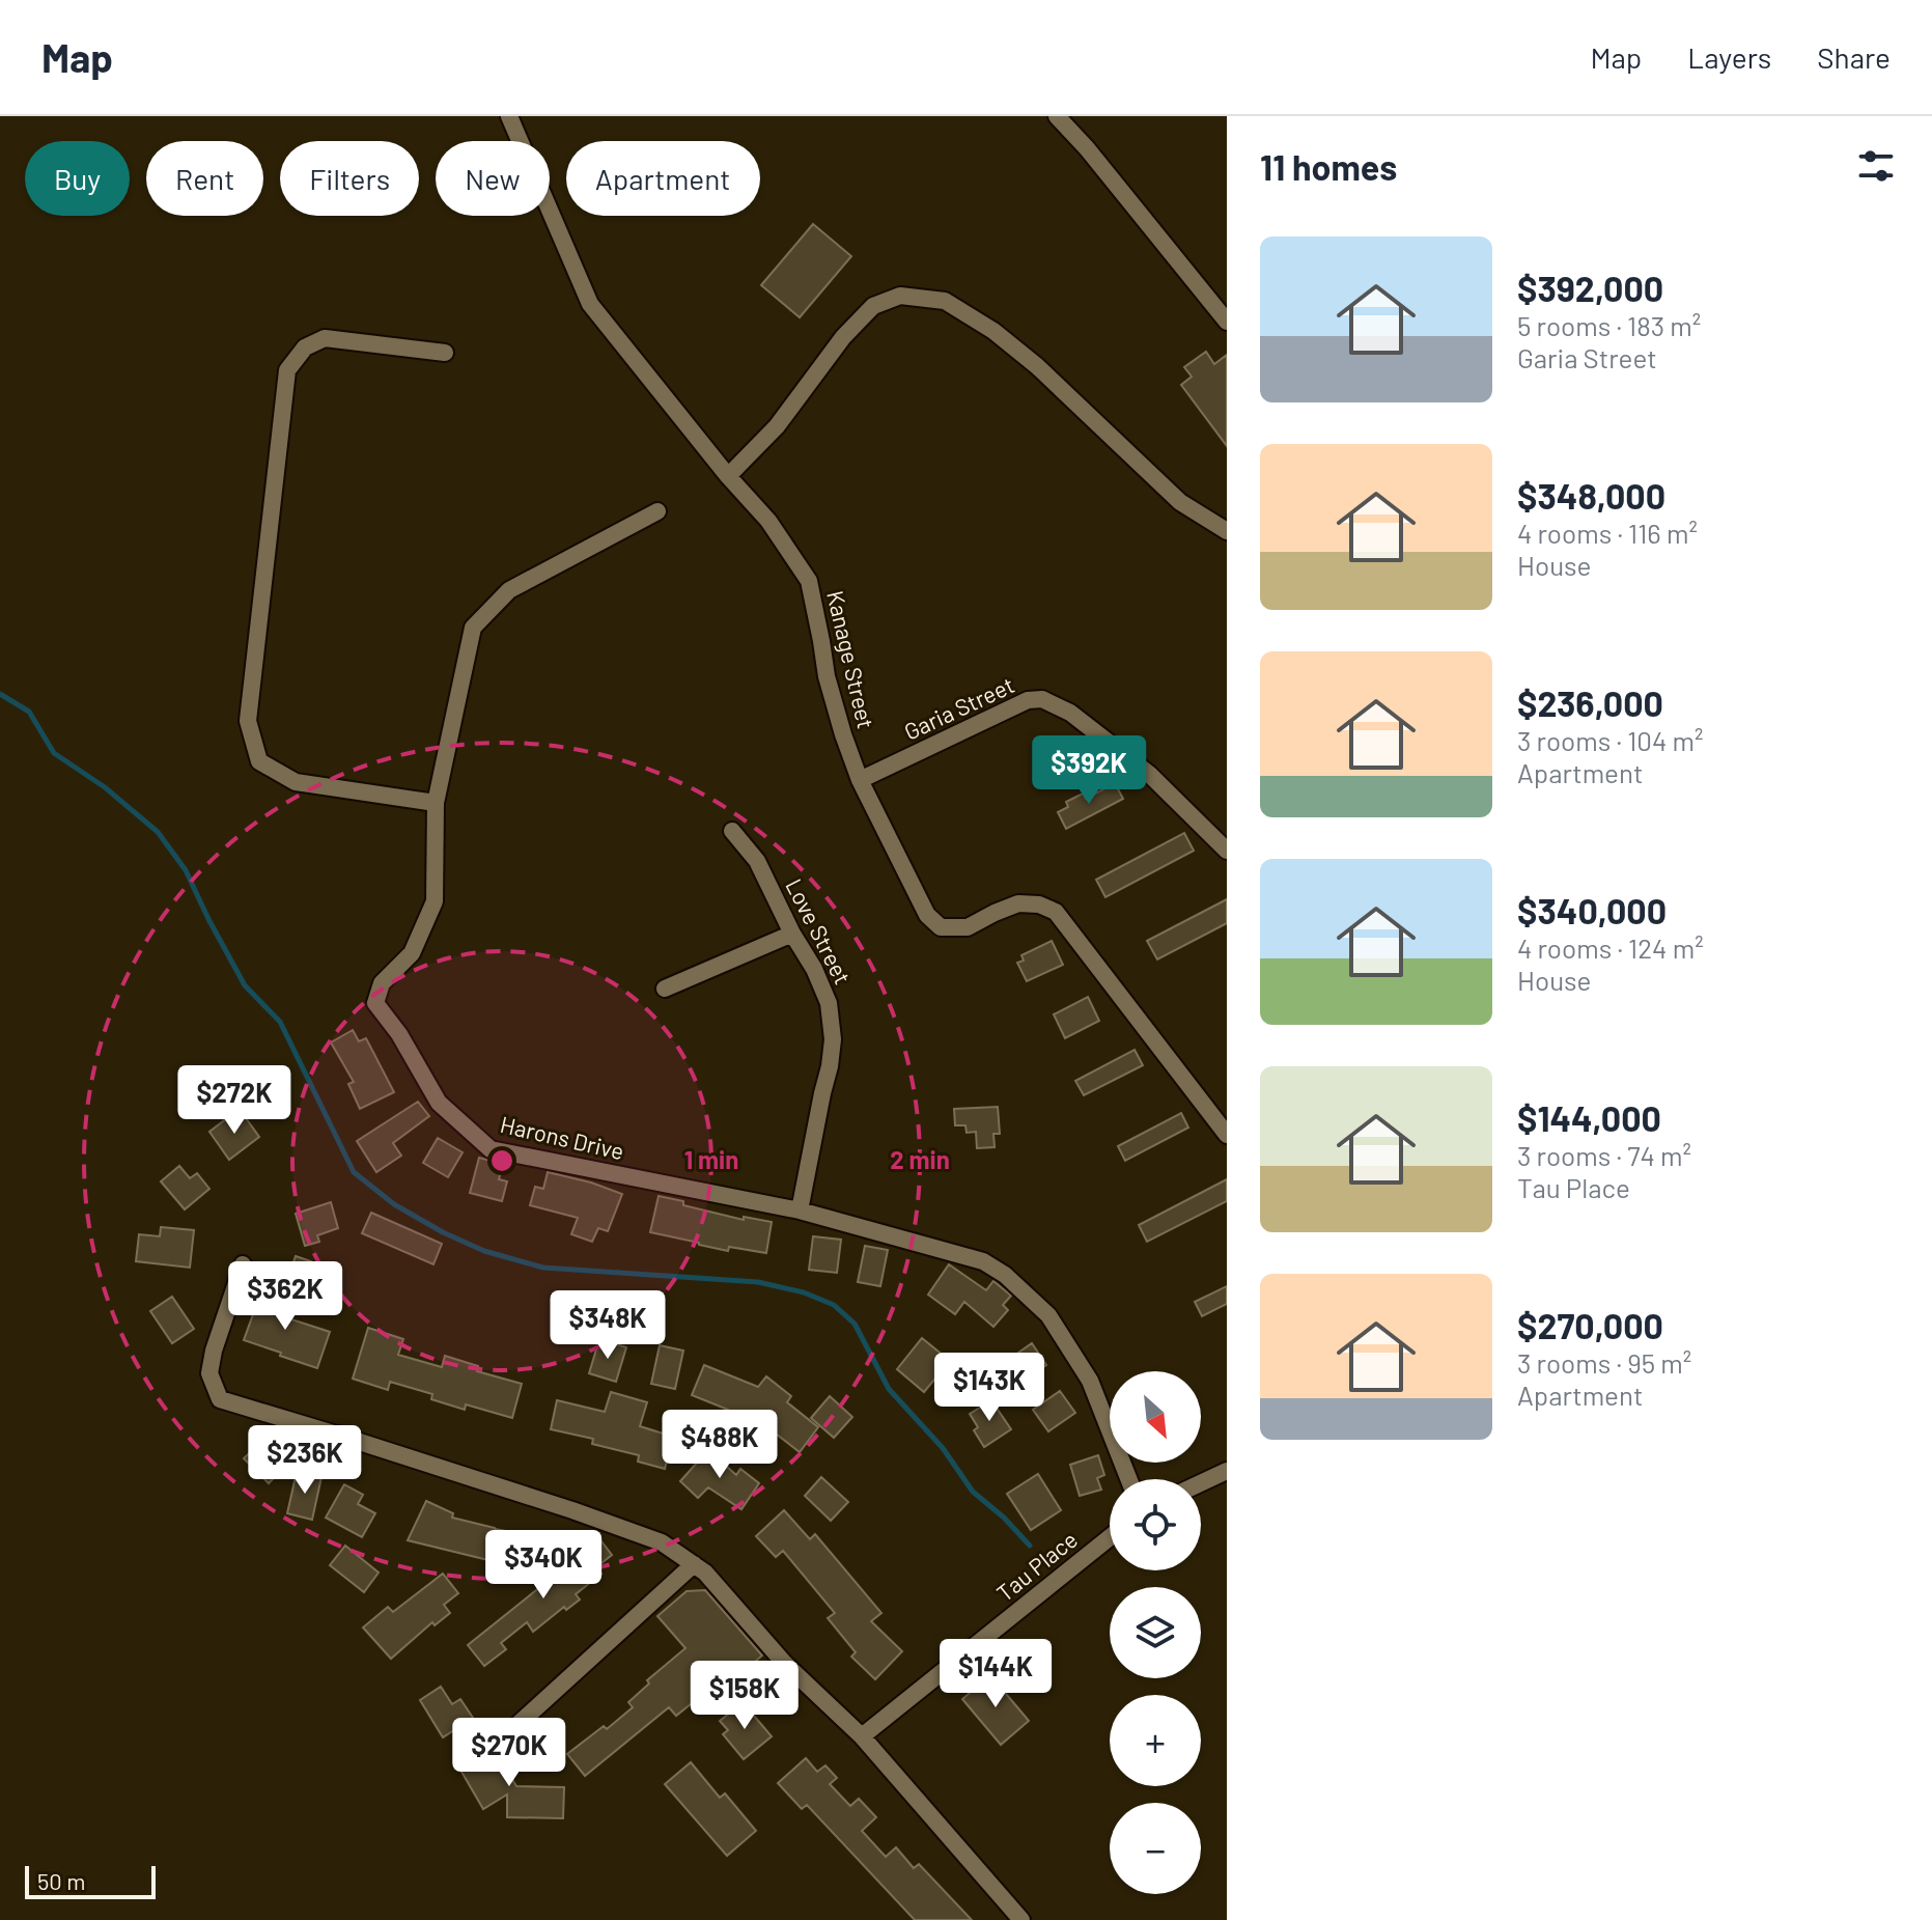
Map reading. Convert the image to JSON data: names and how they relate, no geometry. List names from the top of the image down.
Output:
{
  "streets": {
    "street": [
      "Kanage Street",
      "Garia Street",
      "Love Street",
      "Harons Drive",
      "Tau Place"
    ]
  },
  "crossings": [
    ["Kanage Street", "Garia Street"],
    ["Love Street", "Harons Drive"]
  ],
  "scale_bar": "50 m",
  "north": "bottom right",
  "page": {
    "header": "Map",
    "nav": ["Map", "Layers", "Share"],
    "heading": "11 homes",
    "chip": [
      "Buy",
      "Rent",
      "Filters",
      "New",
      "Apartment"
    ],
    "list": [
      {
        "name": "$392,000",
        "note": "5 rooms · 183 m² · Garia Street"
      },
      {
        "name": "$348,000",
        "note": "4 rooms · 116 m² · House"
      },
      {
        "name": "$236,000",
        "note": "3 rooms · 104 m² · Apartment"
      },
      {
        "name": "$340,000",
        "note": "4 rooms · 124 m² · House"
      },
      {
        "name": "$144,000",
        "note": "3 rooms · 74 m² · Tau Place"
      },
      {
        "name": "$270,000",
        "note": "3 rooms · 95 m² · Apartment"
      }
    ],
    "price": [
      "$392K",
      "$272K",
      "$362K",
      "$348K",
      "$143K",
      "$488K",
      "$236K",
      "$340K",
      "$144K",
      "$158K",
      "$270K"
    ],
    "map_buttons": ["+", "−"],
    "scale": "50 m"
  },
  "rings": ["1 min", "2 min"]
}
